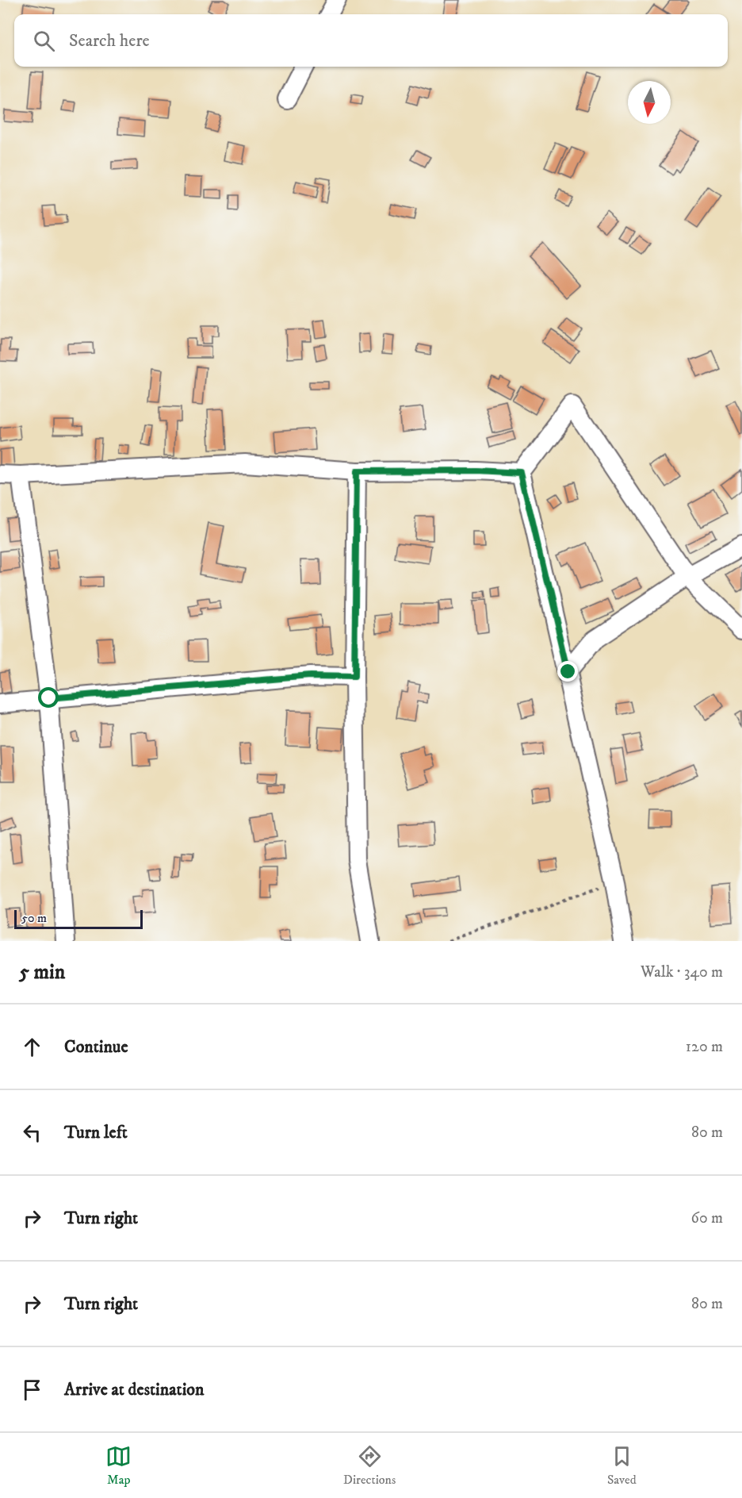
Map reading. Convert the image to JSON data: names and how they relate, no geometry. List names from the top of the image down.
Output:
{
  "scale_bar": "50 m",
  "north": "bottom",
  "page": {
    "search": "Search here",
    "scale": "50 m",
    "heading": ["5 min", "Walk · 340 m"],
    "list": [
      ["Continue", "120 m"],
      ["Turn left", "80 m"],
      ["Turn right", "60 m"],
      ["Turn right", "80 m"],
      "Arrive at destination"
    ],
    "nav": ["Map", "Directions", "Saved"]
  }
}
